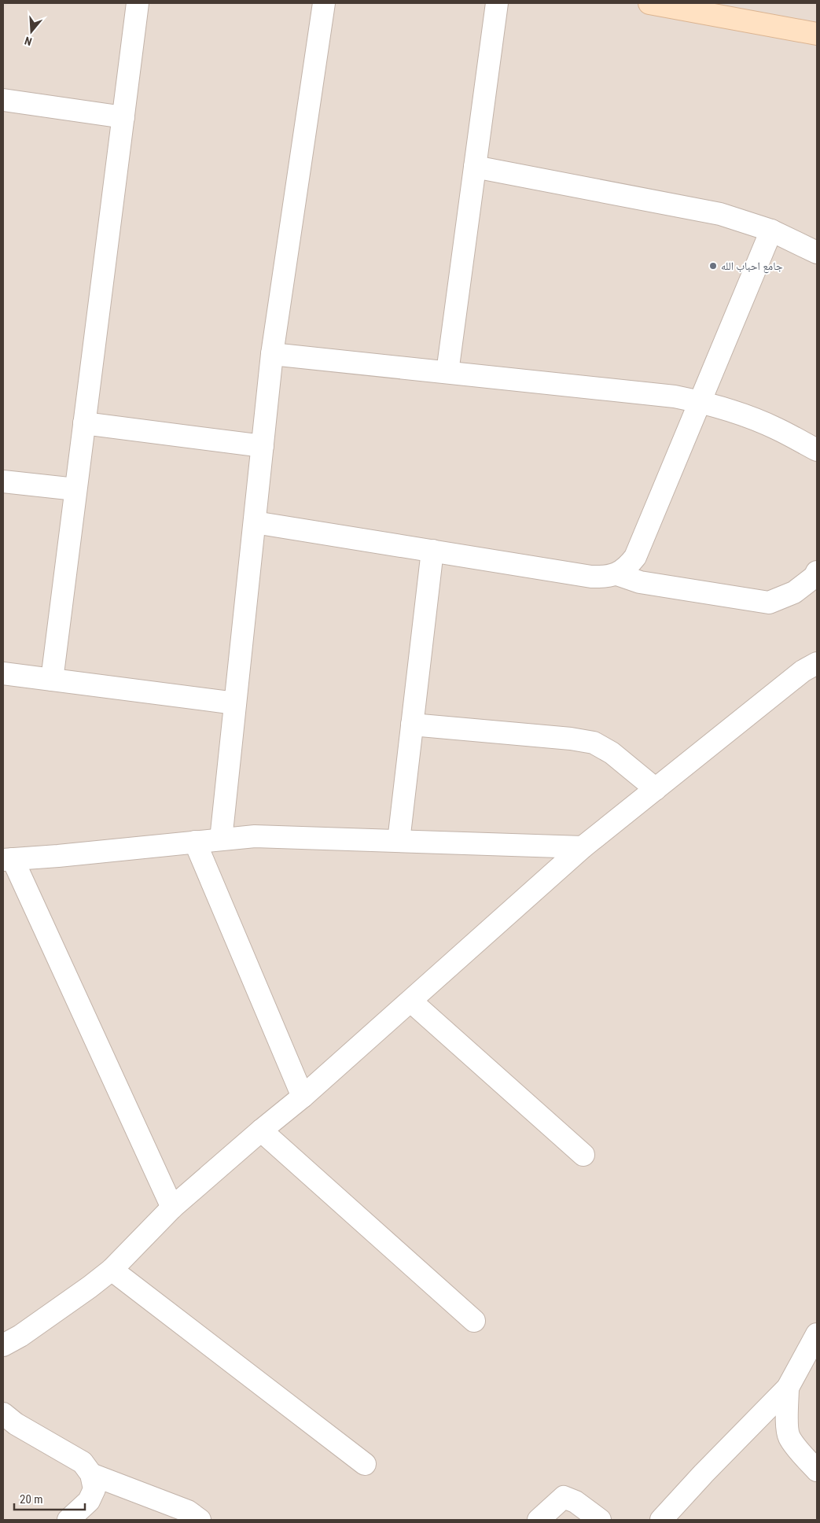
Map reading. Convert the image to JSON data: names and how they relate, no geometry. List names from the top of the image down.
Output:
{
  "places": ["جامع احباب الله"],
  "scale_bar": "20 m",
  "north": "bottom"
}
